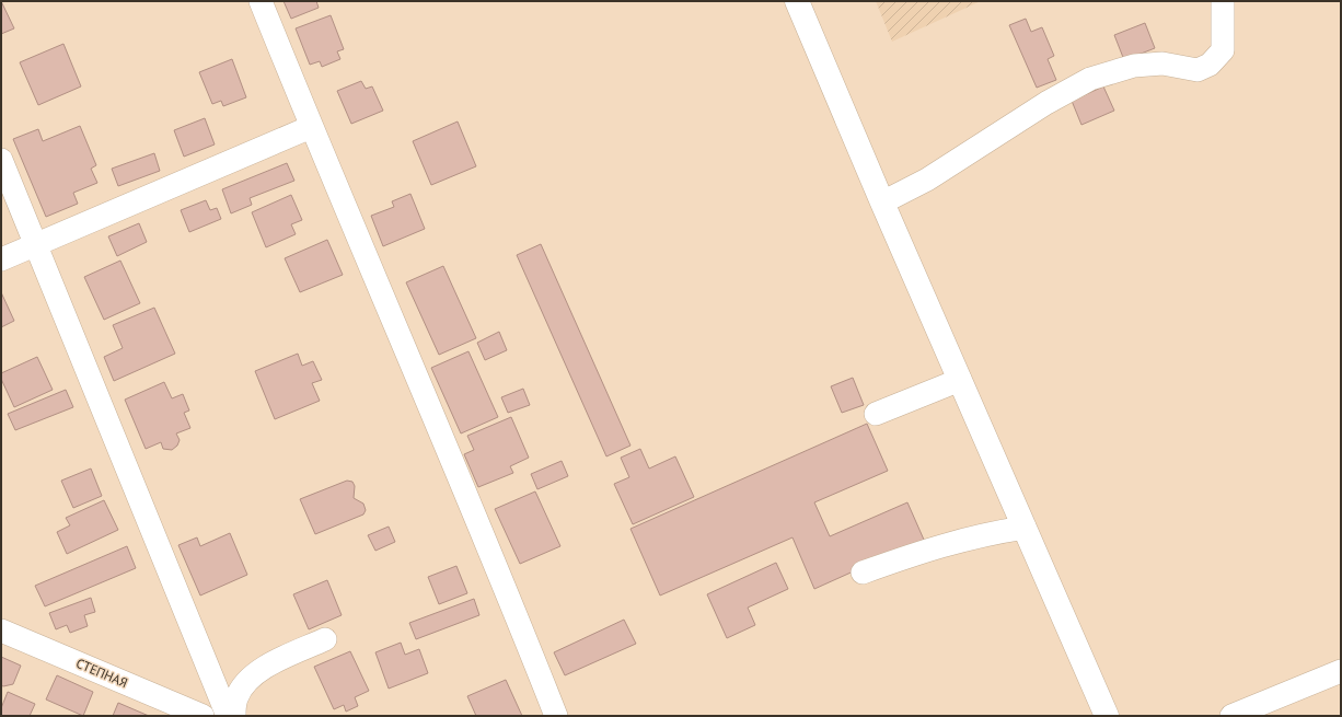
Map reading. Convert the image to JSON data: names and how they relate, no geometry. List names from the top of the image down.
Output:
{
  "streets": {
    "street": ["СТЕПНАЯ"]
  }
}
